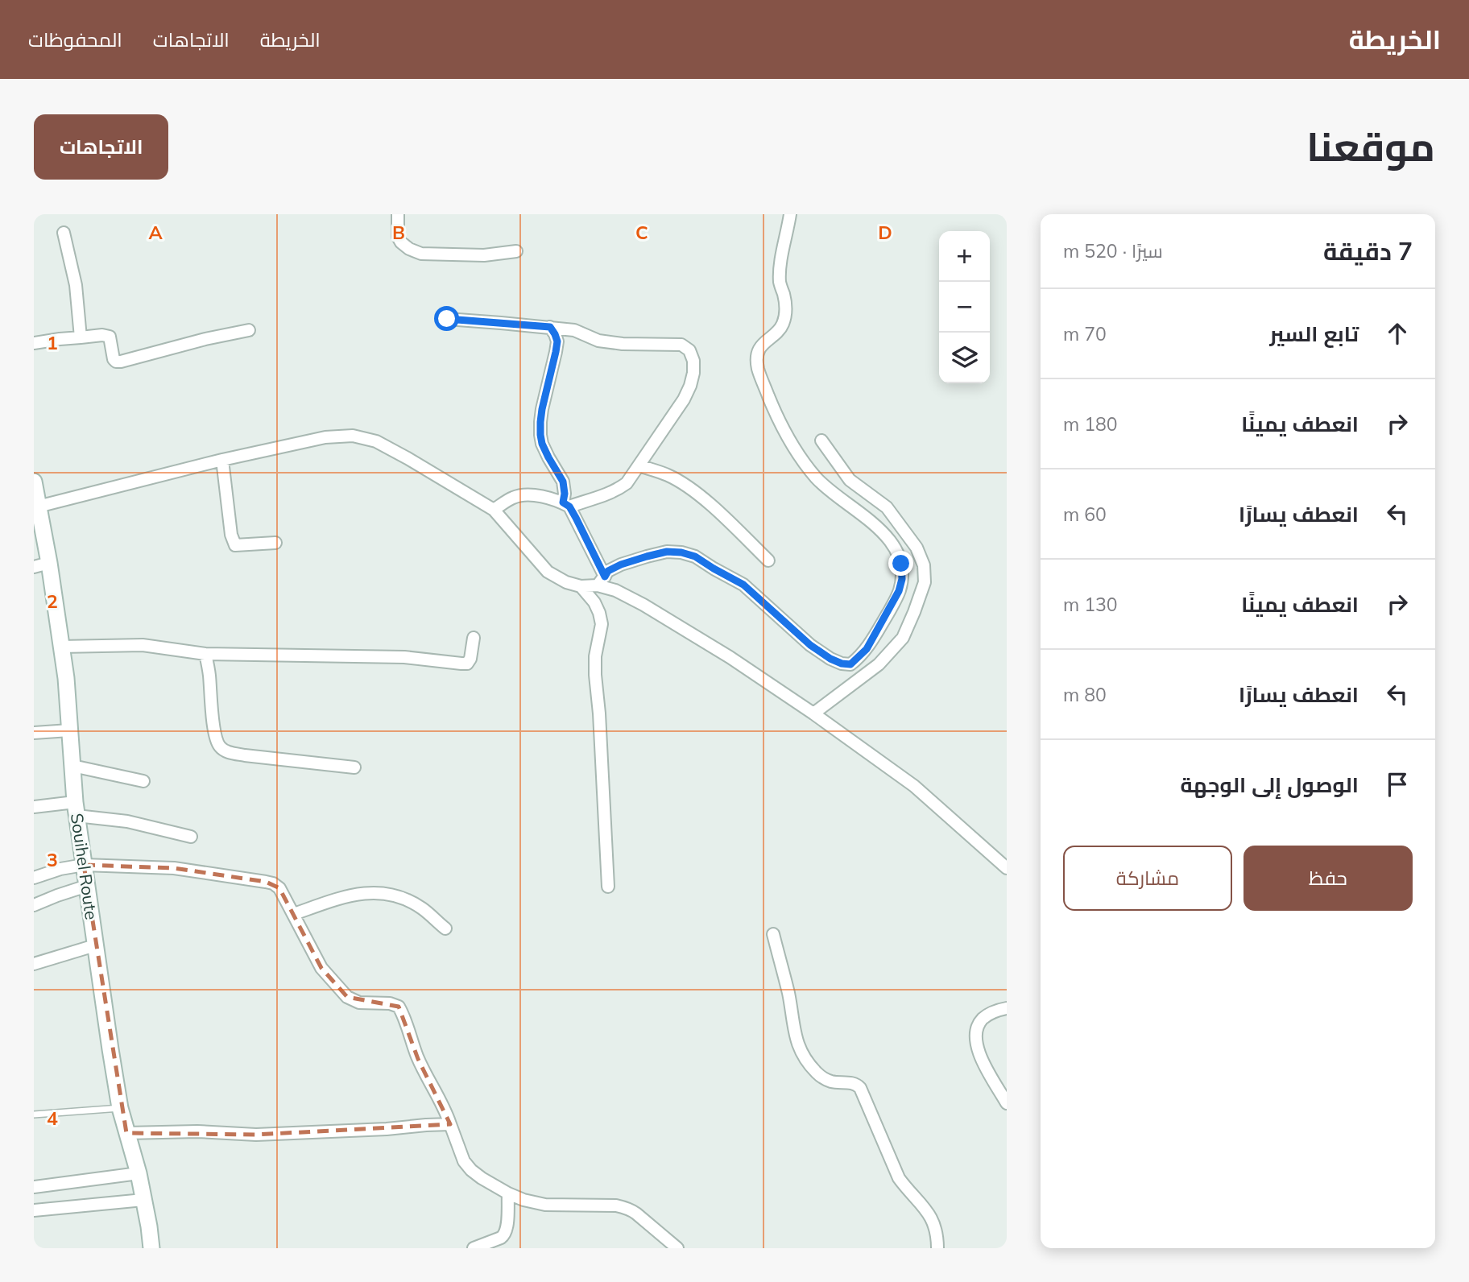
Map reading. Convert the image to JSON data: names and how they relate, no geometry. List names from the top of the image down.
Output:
{
  "streets": {
    "main road": ["Souihel Route"]
  },
  "page": {
    "header": "الخريطة",
    "nav": ["الخريطة", "الاتجاهات", "المحفوظات"],
    "title": "موقعنا",
    "buttons": [
      "الاتجاهات",
      ["حفظ", "مشاركة"]
    ],
    "heading": ["7 دقيقة", "سيرًا · 520 m"],
    "map_buttons": ["+", "−"],
    "list": [
      ["تابع السير", "70 m"],
      ["انعطف يمينًا", "180 m"],
      ["انعطف يسارًا", "60 m"],
      ["انعطف يمينًا", "130 m"],
      ["انعطف يسارًا", "80 m"],
      "الوصول إلى الوجهة"
    ]
  },
  "grid": {
    "columns": [
      "A",
      "B",
      "C",
      "D"
    ],
    "rows": [
      "1",
      "2",
      "3",
      "4"
    ]
  }
}
